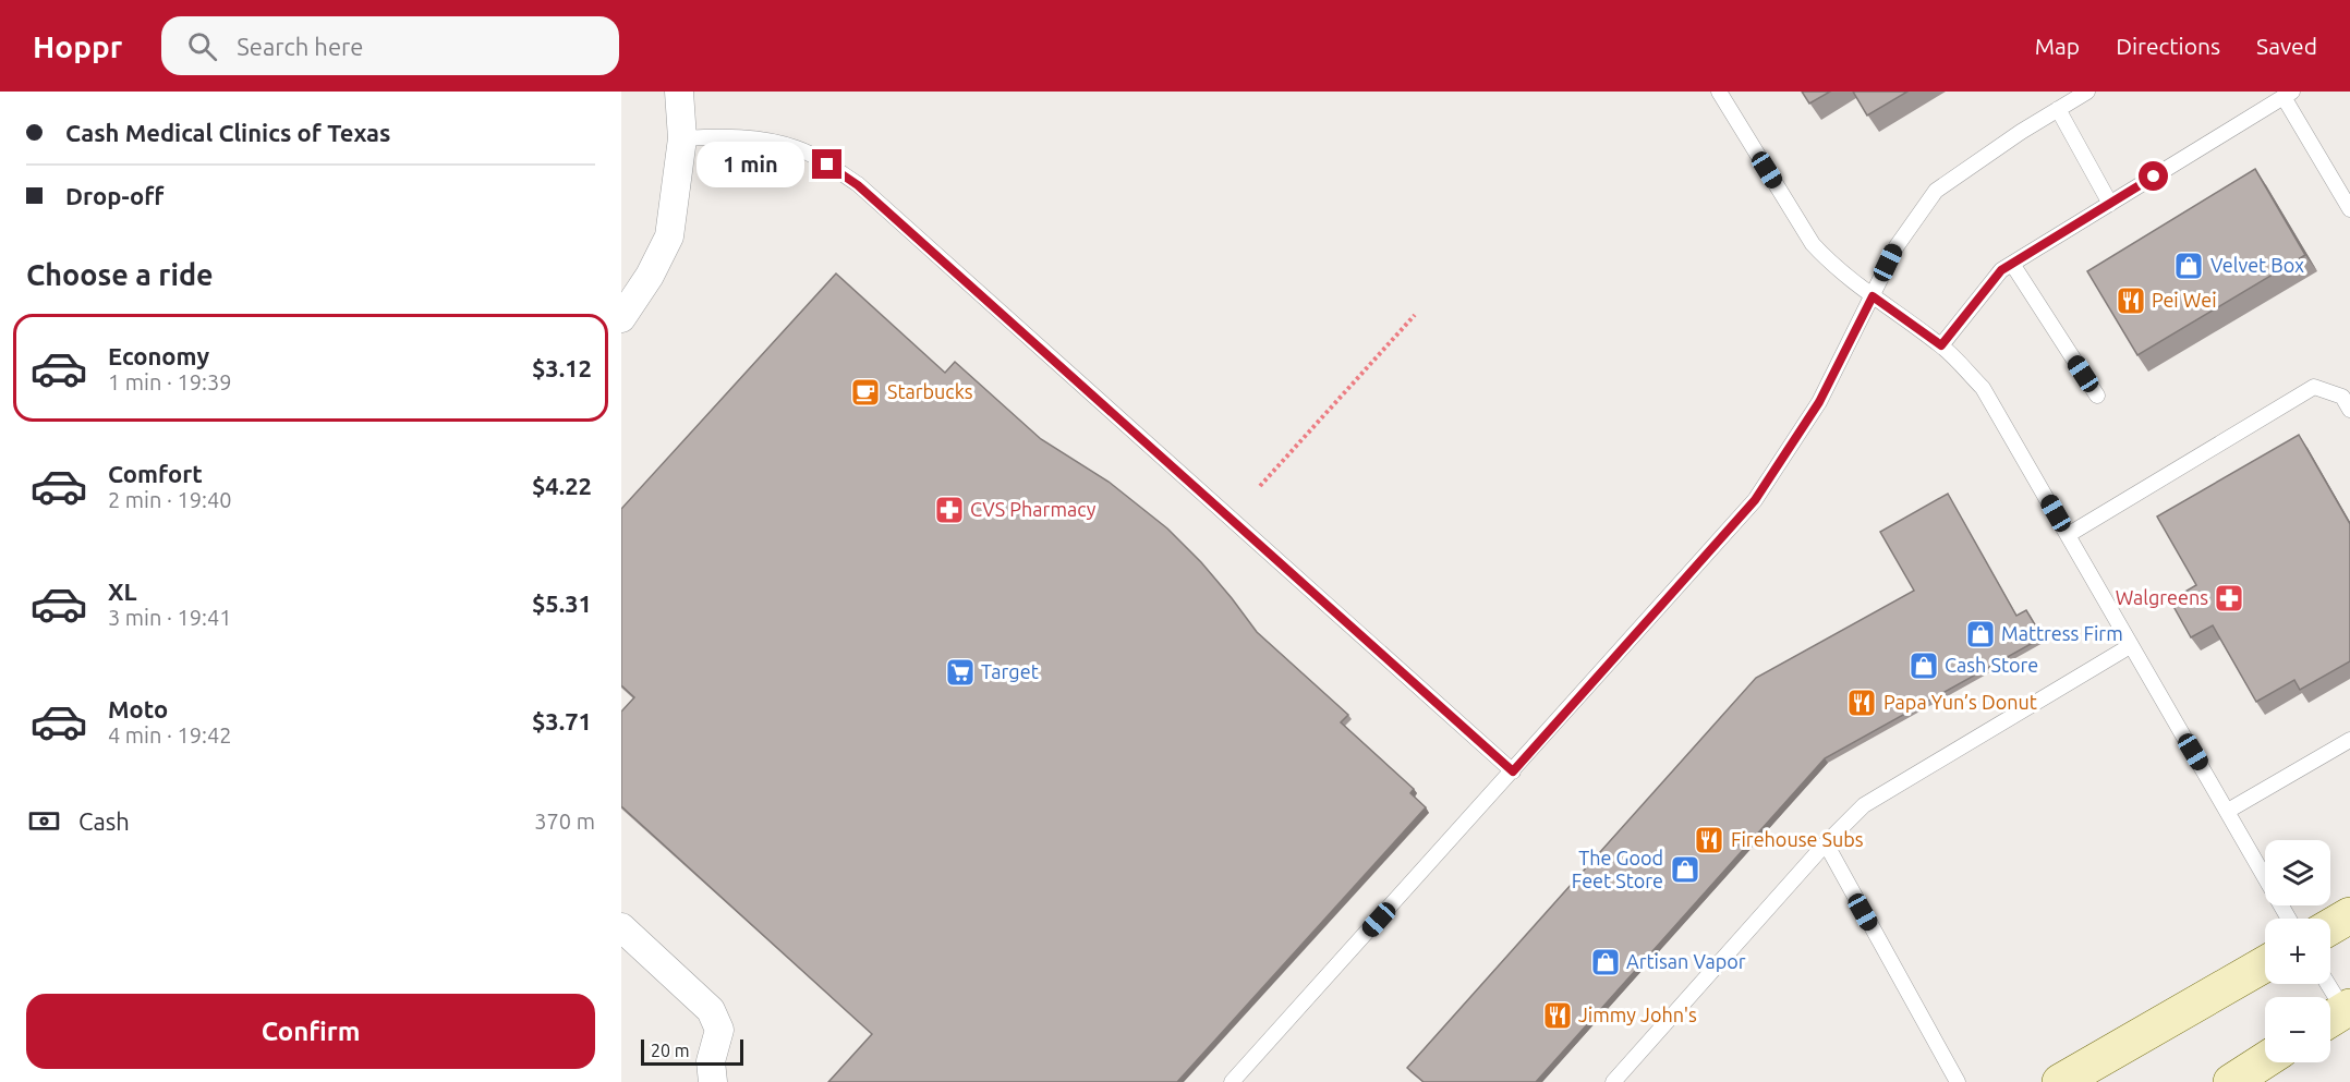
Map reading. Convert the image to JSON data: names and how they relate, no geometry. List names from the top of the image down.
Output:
{
  "places": {
    "shop": [
      "Velvet Box",
      "Mattress Firm",
      "Cash Store",
      "The Good Feet Store",
      "Artisan Vapor"
    ],
    "restaurant": [
      "Pei Wei",
      "Papa Yun’s Donut",
      "Firehouse Subs",
      "Jimmy John's"
    ],
    "cafe": ["Starbucks"],
    "pharmacy": ["CVS Pharmacy", "Walgreens"],
    "supermarket": ["Target"]
  },
  "scale_bar": "20 m",
  "page": {
    "header": "Hoppr",
    "search": "Search here",
    "nav": ["Map", "Directions", "Saved"],
    "banner": ["Cash Medical Clinics of Texas", "Drop-off"],
    "bubble": "1 min",
    "heading": "Choose a ride",
    "list": [
      {
        "name": "Economy",
        "note": "1 min · 19:39",
        "value": "$3.12"
      },
      {
        "name": "Comfort",
        "note": "2 min · 19:40",
        "value": "$4.22"
      },
      {
        "name": "XL",
        "note": "3 min · 19:41",
        "value": "$5.31"
      },
      {
        "name": "Moto",
        "note": "4 min · 19:42",
        "value": "$3.71"
      }
    ],
    "pay": ["Cash", "370 m"],
    "map_buttons": ["+", "−"],
    "buttons": "Confirm",
    "scale": "20 m"
  }
}
